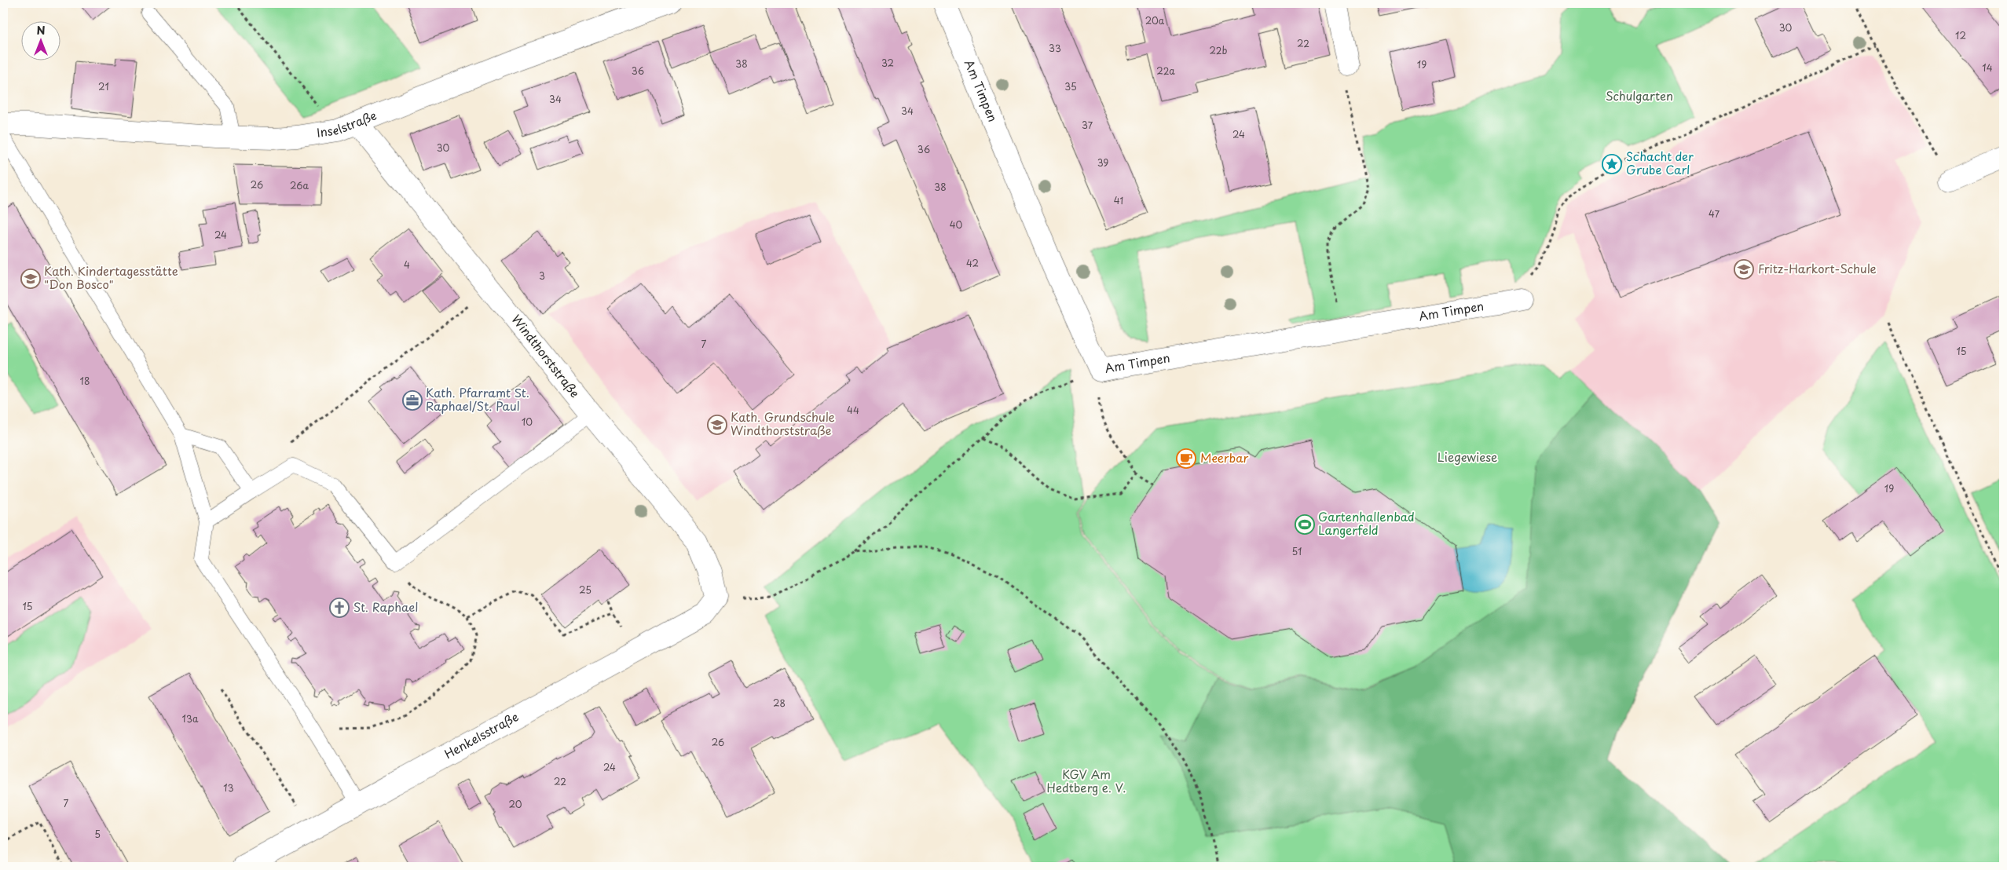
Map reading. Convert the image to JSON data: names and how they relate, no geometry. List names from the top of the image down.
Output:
{
  "streets": {
    "street": [
      "Am Timpen",
      "Inselstraße",
      "Windthorststraße",
      "Henkelsstraße"
    ]
  },
  "crossings": [
    ["Inselstraße", "Windthorststraße"],
    ["Windthorststraße", "Henkelsstraße"]
  ],
  "parks": ["Schulgarten", "Liegewiese", "KGV Am Hedtberg e. V."],
  "places": {
    "place": ["Schacht der Grube Carl"],
    "school or university": ["Fritz-Harkort-Schule", "Kath. Kindertagesstätte \"Don Bosco\"", "Kath. Grundschule Windthorststraße"],
    "office": ["Kath. Pfarramt St. Raphael/St. Paul"],
    "cafe": ["Meerbar"],
    "sports": ["Gartenhallenbad Langerfeld"],
    "church": ["St. Raphael"]
  },
  "house_numbers": [
    "20a",
    "30",
    "12",
    "22",
    "33",
    "22b",
    "32",
    "38",
    "19",
    "14",
    "36",
    "22a",
    "21",
    "35",
    "34",
    "34",
    "37",
    "24",
    "30",
    "36",
    "39",
    "26",
    "26a",
    "38",
    "41",
    "47",
    "40",
    "24",
    "42",
    "4",
    "3",
    "7",
    "15",
    "18",
    "44",
    "10",
    "19",
    "51",
    "25",
    "15",
    "28",
    "13a",
    "26",
    "24",
    "22",
    "13",
    "7",
    "20",
    "5"
  ],
  "north": "top"
}
